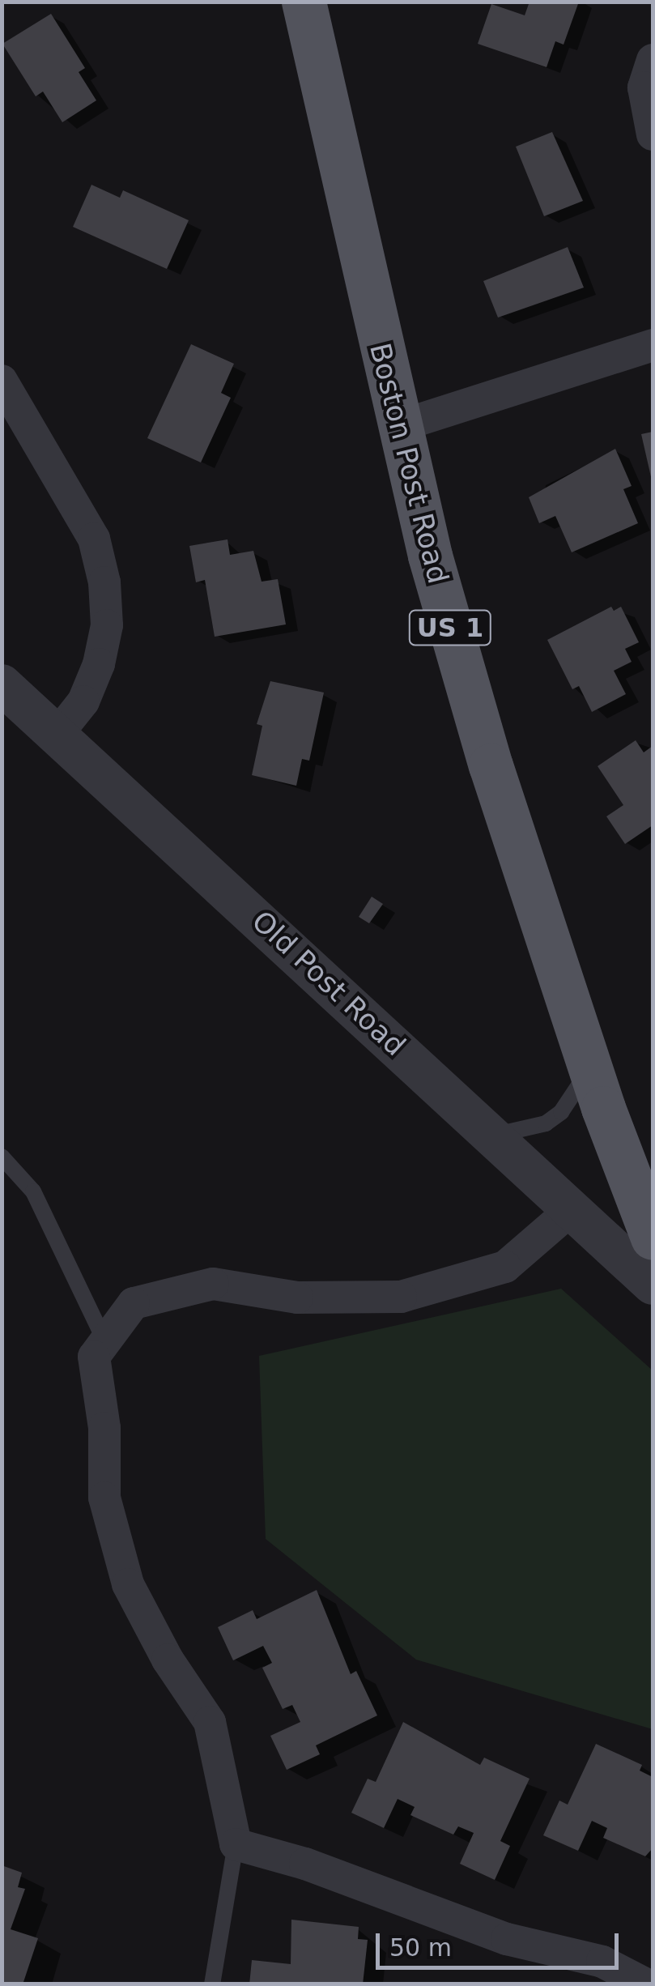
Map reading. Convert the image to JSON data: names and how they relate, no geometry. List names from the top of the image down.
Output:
{
  "streets": {
    "main road": ["Boston Post Road", "US 1"],
    "street": ["Old Post Road"]
  },
  "scale_bar": "50 m"
}
